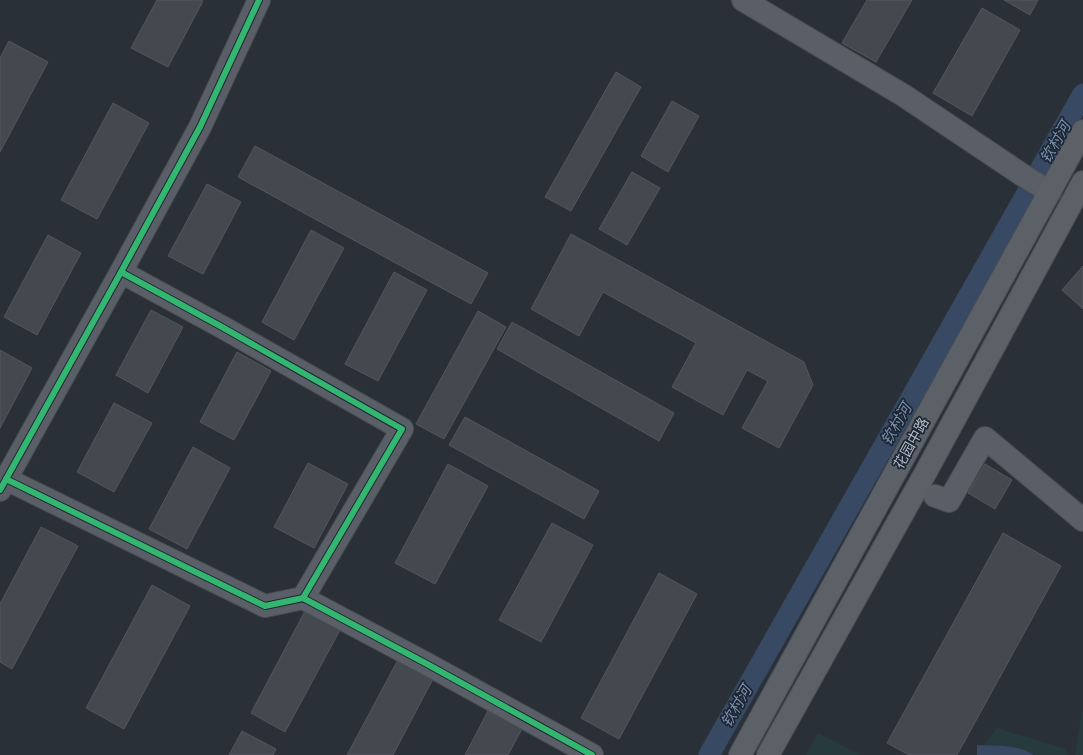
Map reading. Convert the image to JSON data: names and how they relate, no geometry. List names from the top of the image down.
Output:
{
  "streets": {
    "main road": ["花园中路"]
  },
  "water": ["钦村河"]
}
